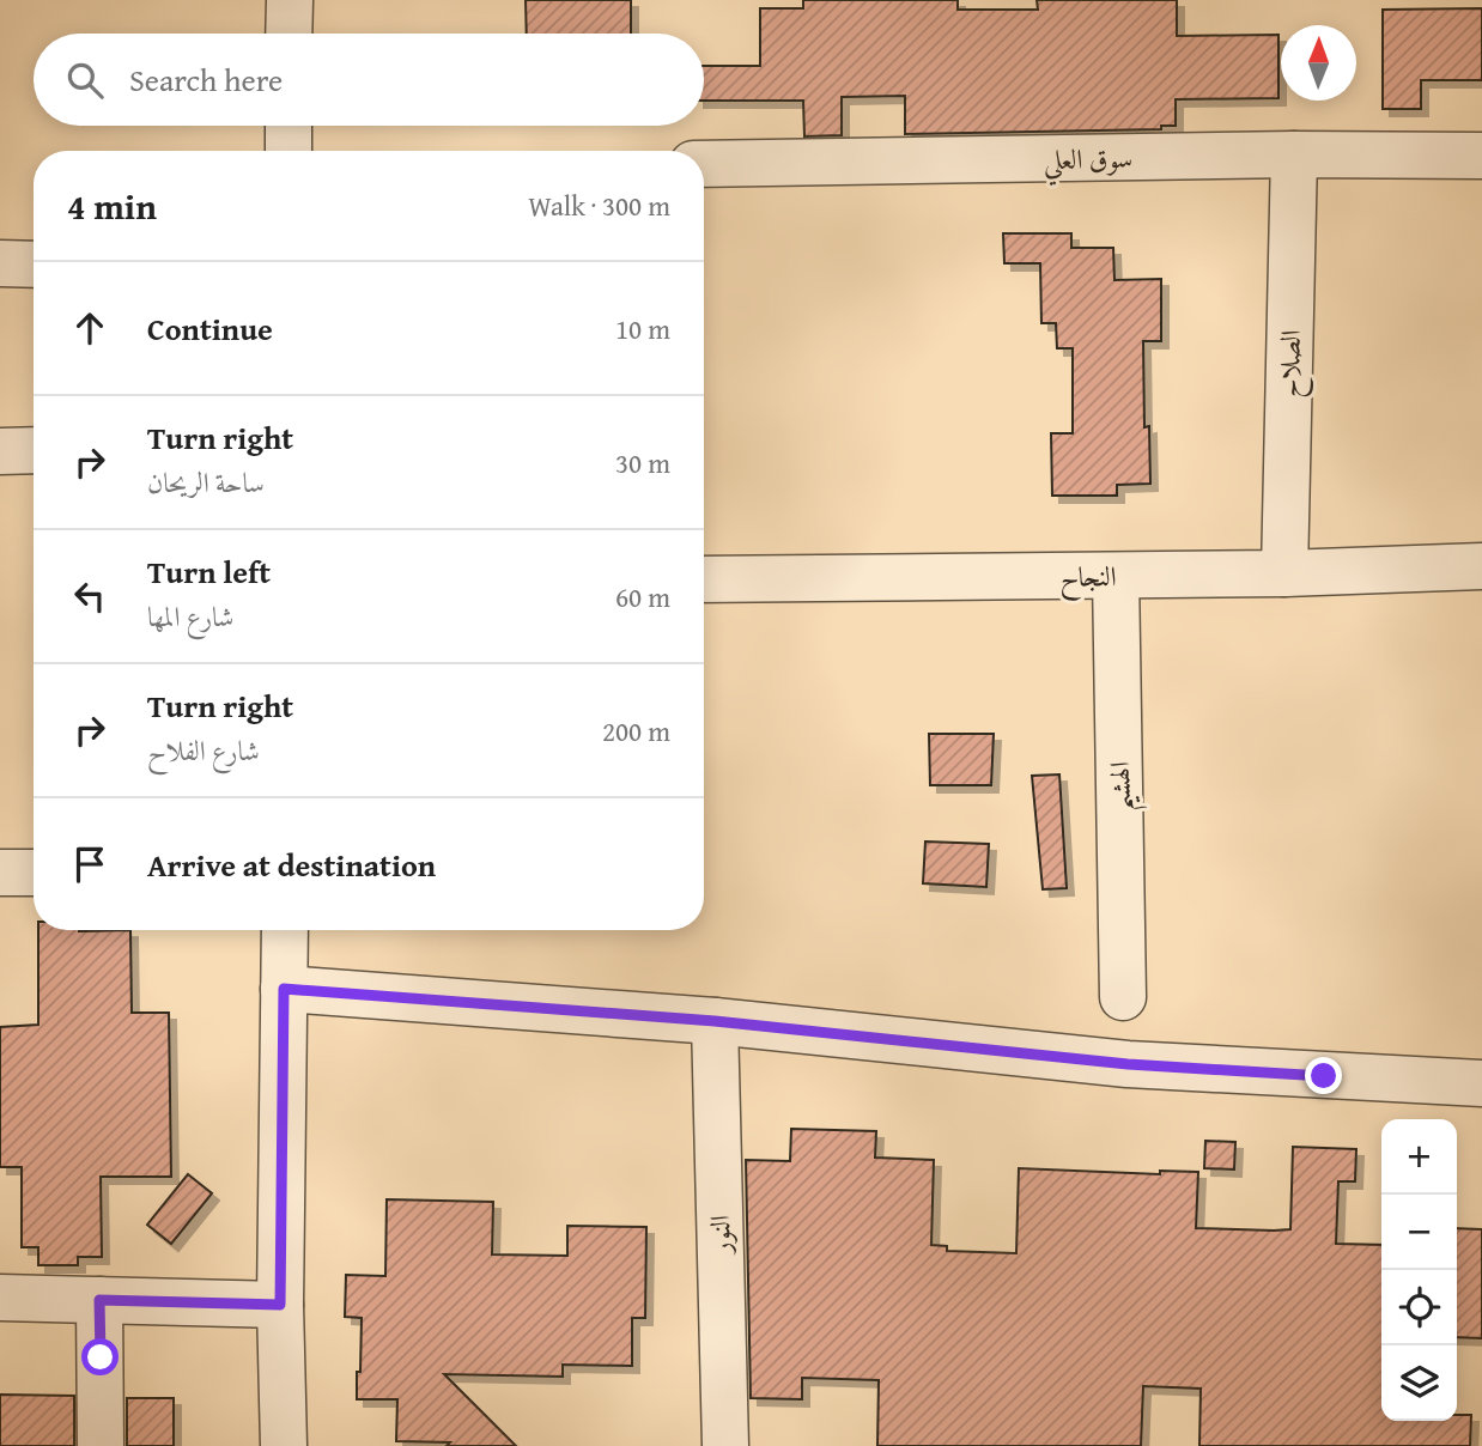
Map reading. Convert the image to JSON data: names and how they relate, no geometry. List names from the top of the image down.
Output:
{
  "streets": {
    "street": [
      "سوق العلي",
      "الصلاح",
      "النجاح",
      "الهشيم",
      "النور"
    ]
  },
  "crossings": [
    ["سوق العلي", "الصلاح"],
    ["الصلاح", "النجاح"],
    ["النجاح", "الهشيم"]
  ],
  "north": "top",
  "page": {
    "search": "Search here",
    "heading": ["4 min", "Walk · 300 m"],
    "list": [
      ["Continue", "10 m"],
      ["Turn right", "ساحة الريحان", "30 m"],
      ["Turn left", "شارع المها", "60 m"],
      ["Turn right", "شارع الفلاح", "200 m"],
      "Arrive at destination"
    ],
    "map_buttons": ["+", "−"]
  }
}
